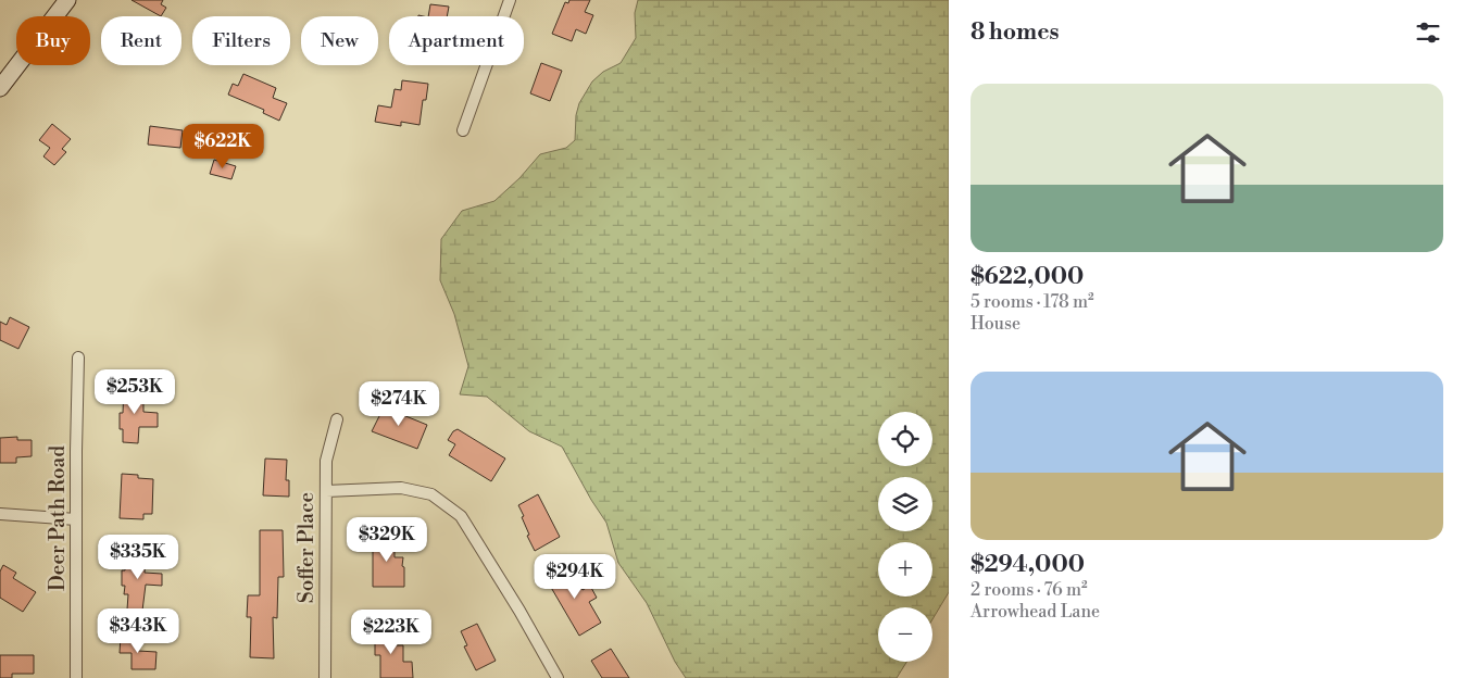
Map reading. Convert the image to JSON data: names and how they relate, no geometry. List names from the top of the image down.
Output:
{
  "streets": {
    "street": ["Deer Path Road", "Soffer Place"]
  },
  "page": {
    "heading": "8 homes",
    "chip": [
      "Buy",
      "Rent",
      "Filters",
      "New",
      "Apartment"
    ],
    "list": [
      {
        "name": "$622,000",
        "note": "5 rooms · 178 m² · House"
      },
      {
        "name": "$294,000",
        "note": "2 rooms · 76 m² · Arrowhead Lane"
      }
    ],
    "price": [
      "$622K",
      "$253K",
      "$274K",
      "$329K",
      "$335K",
      "$294K",
      "$343K",
      "$223K"
    ],
    "map_buttons": ["+", "−"]
  }
}
